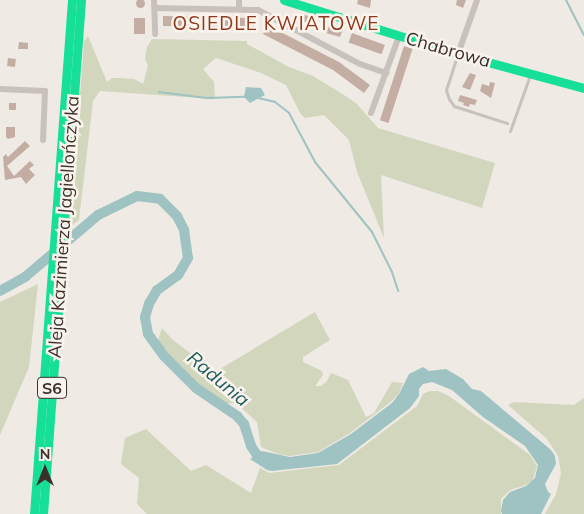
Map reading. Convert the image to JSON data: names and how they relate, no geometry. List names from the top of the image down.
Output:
{
  "streets": {
    "main road": ["Chabrowa", "Aleja Kazimierza Jagiellończyka", "S6"]
  },
  "districts": ["OSIEDLE KWIATOWE"],
  "water": ["Radunia"],
  "north": "top"
}
